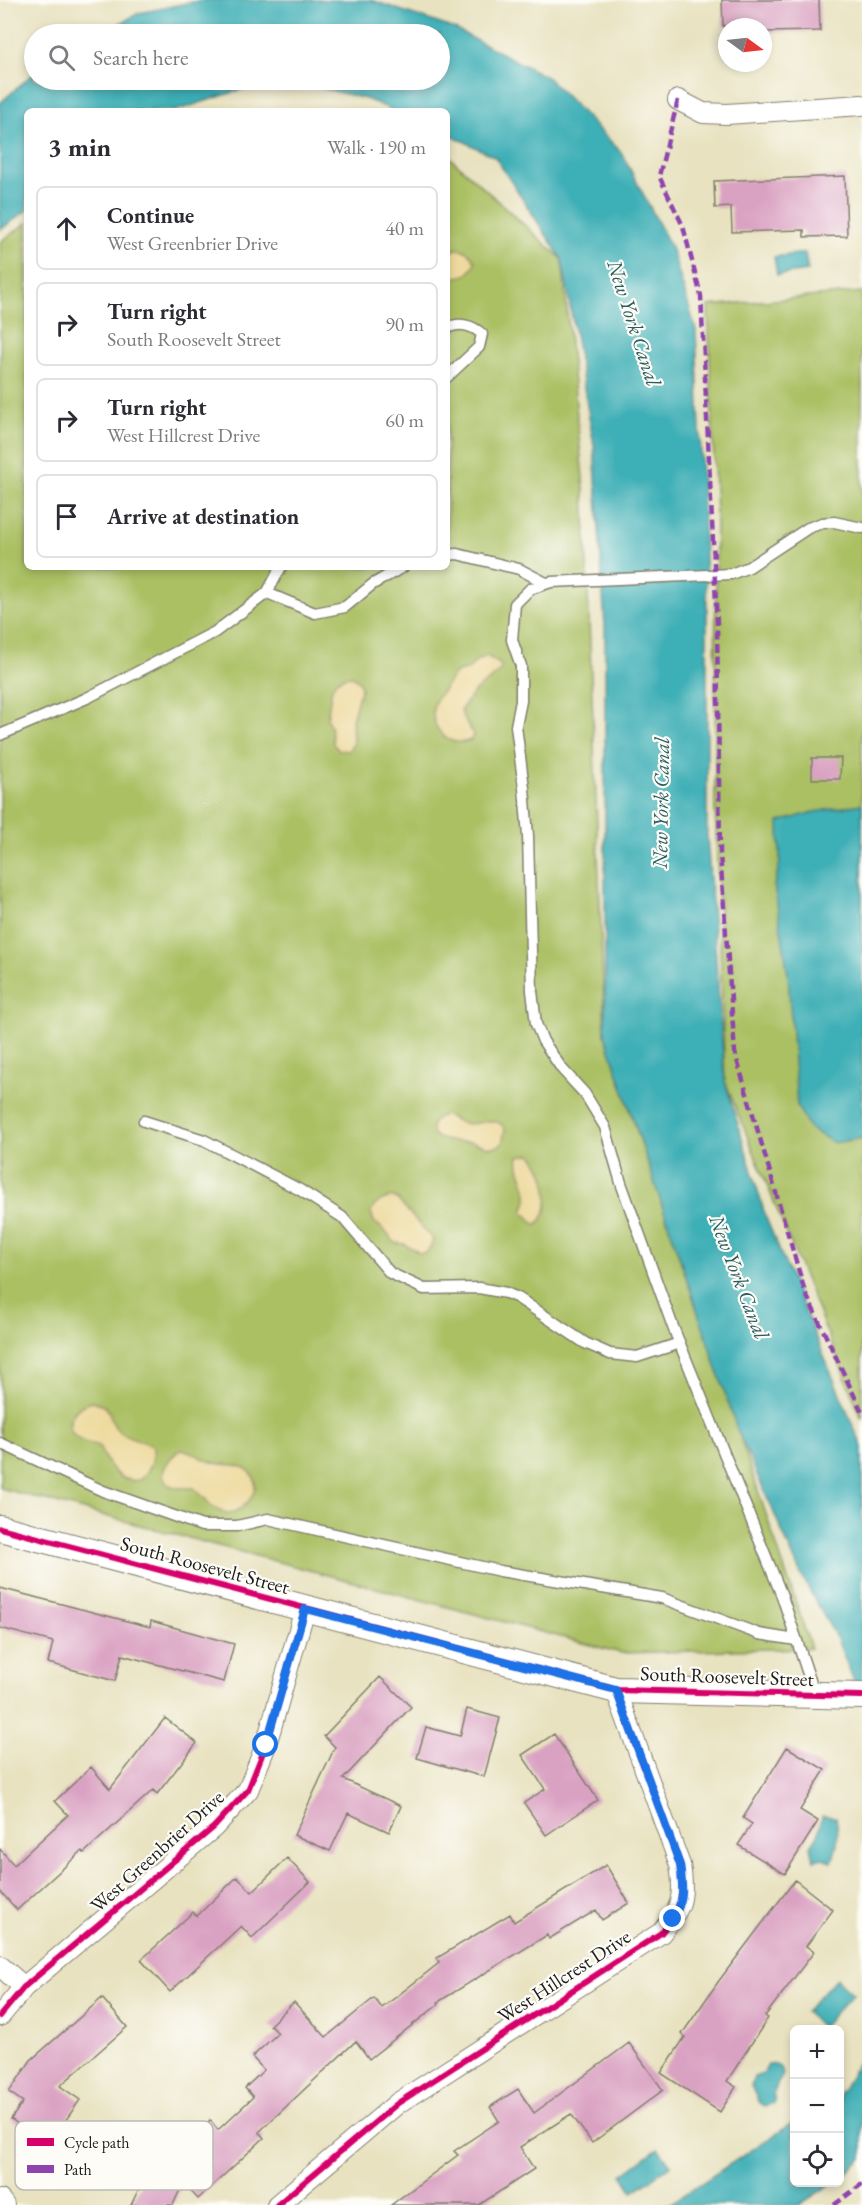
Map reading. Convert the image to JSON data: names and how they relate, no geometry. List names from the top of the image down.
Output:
{
  "streets": {
    "street": ["South Roosevelt Street", "West Greenbrier Drive", "West Hillcrest Drive"]
  },
  "crossings": [
    ["South Roosevelt Street", "West Greenbrier Drive"],
    ["South Roosevelt Street", "West Hillcrest Drive"]
  ],
  "water": ["New York Canal"],
  "legend": ["Cycle path", "Path"],
  "north": "right",
  "page": {
    "search": "Search here",
    "heading": ["3 min", "Walk · 190 m"],
    "list": [
      ["Continue", "West Greenbrier Drive", "40 m"],
      ["Turn right", "South Roosevelt Street", "90 m"],
      ["Turn right", "West Hillcrest Drive", "60 m"],
      "Arrive at destination"
    ],
    "map_buttons": ["+", "−"]
  }
}
